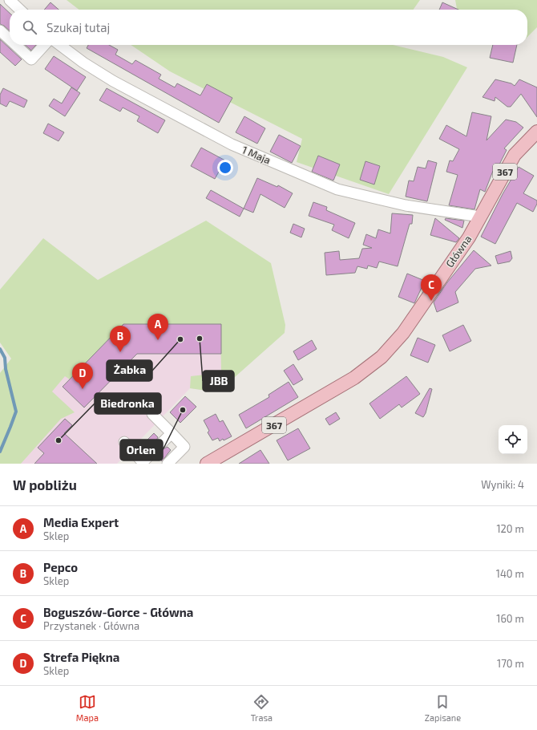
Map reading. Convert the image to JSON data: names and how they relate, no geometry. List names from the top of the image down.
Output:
{
  "streets": {
    "main road": ["367", "Główna"],
    "street": ["1 Maja"]
  },
  "crossings": [
    ["1 Maja", "Główna"]
  ],
  "places": [
    "JBB",
    "Żabka",
    "Orlen",
    "Biedronka"
  ],
  "page": {
    "search": "Szukaj tutaj",
    "pins": [
      "C",
      "A",
      "B",
      "D"
    ],
    "heading": ["W pobliżu", "Wyniki: 4"],
    "list": [
      {
        "mark": "A",
        "name": "Media Expert",
        "note": "Sklep",
        "value": "120 m"
      },
      {
        "mark": "B",
        "name": "Pepco",
        "note": "Sklep",
        "value": "140 m"
      },
      {
        "mark": "C",
        "name": "Boguszów-Gorce - Główna",
        "note": "Przystanek · Główna",
        "value": "160 m"
      },
      {
        "mark": "D",
        "name": "Strefa Piękna",
        "note": "Sklep",
        "value": "170 m"
      }
    ],
    "nav": ["Mapa", "Trasa", "Zapisane"]
  }
}
